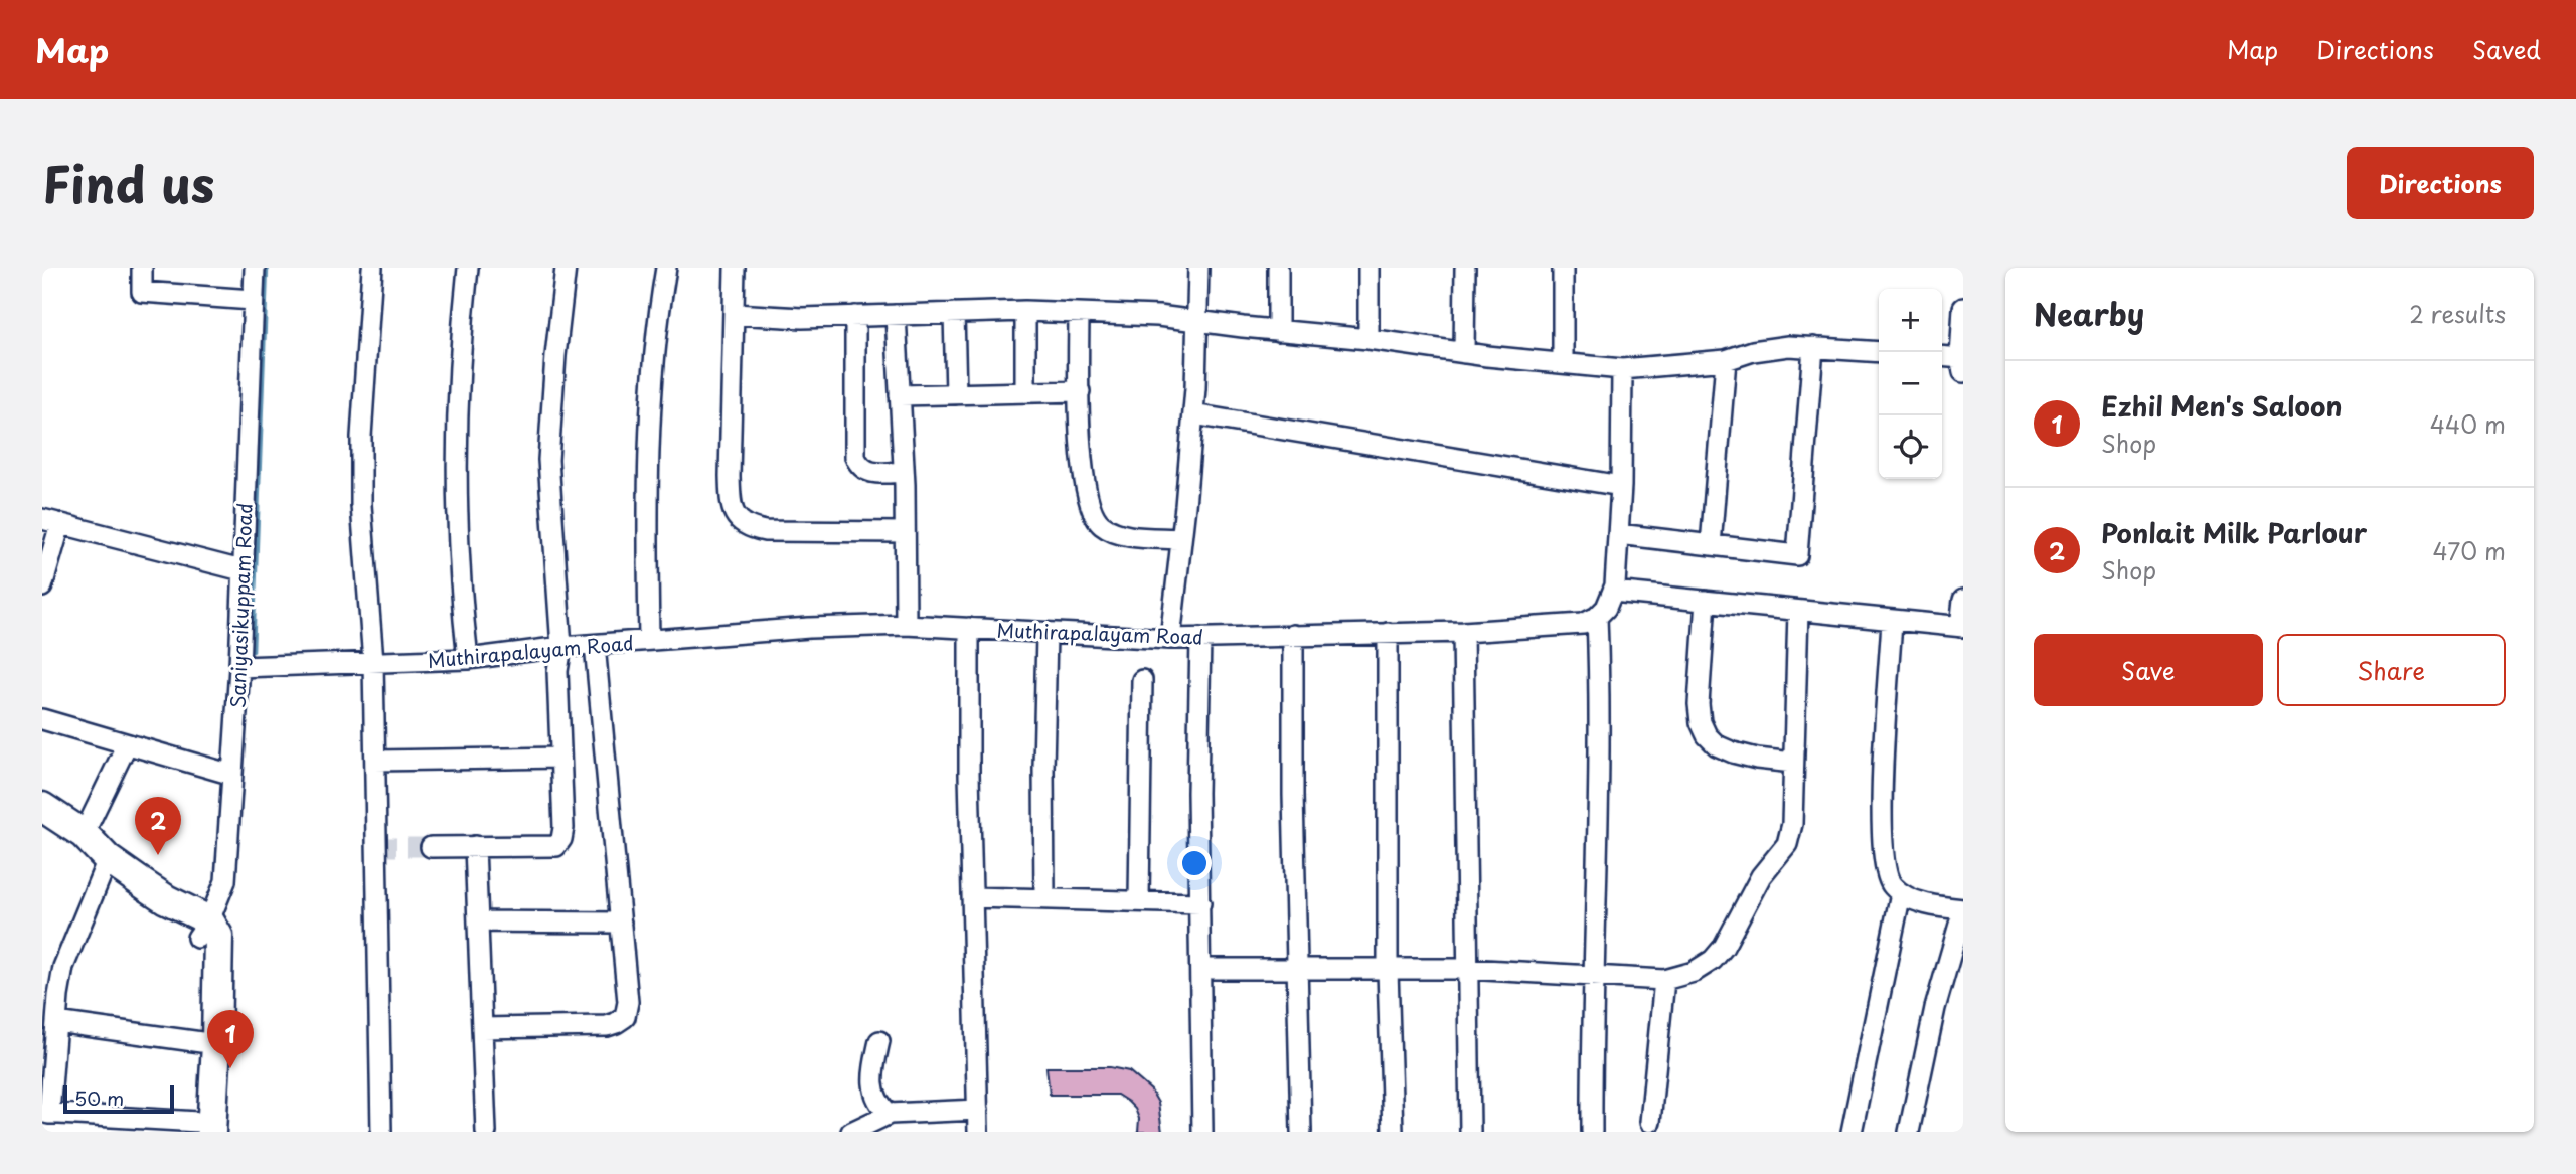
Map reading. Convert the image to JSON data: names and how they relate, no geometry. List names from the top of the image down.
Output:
{
  "streets": {
    "street": ["Saniyasikuppam Road", "Muthirapalayam Road"]
  },
  "crossings": [
    ["Saniyasikuppam Road", "Muthirapalayam Road"]
  ],
  "scale_bar": "50 m",
  "page": {
    "header": "Map",
    "nav": ["Map", "Directions", "Saved"],
    "title": "Find us",
    "buttons": [
      "Directions",
      ["Save", "Share"]
    ],
    "heading": ["Nearby", "2 results"],
    "map_buttons": ["+", "−"],
    "list": [
      {
        "mark": "1",
        "name": "Ezhil Men's Saloon",
        "note": "Shop",
        "value": "440 m"
      },
      {
        "mark": "2",
        "name": "Ponlait Milk Parlour",
        "note": "Shop",
        "value": "470 m"
      }
    ],
    "pins": ["2", "1"],
    "scale": "50 m"
  }
}
